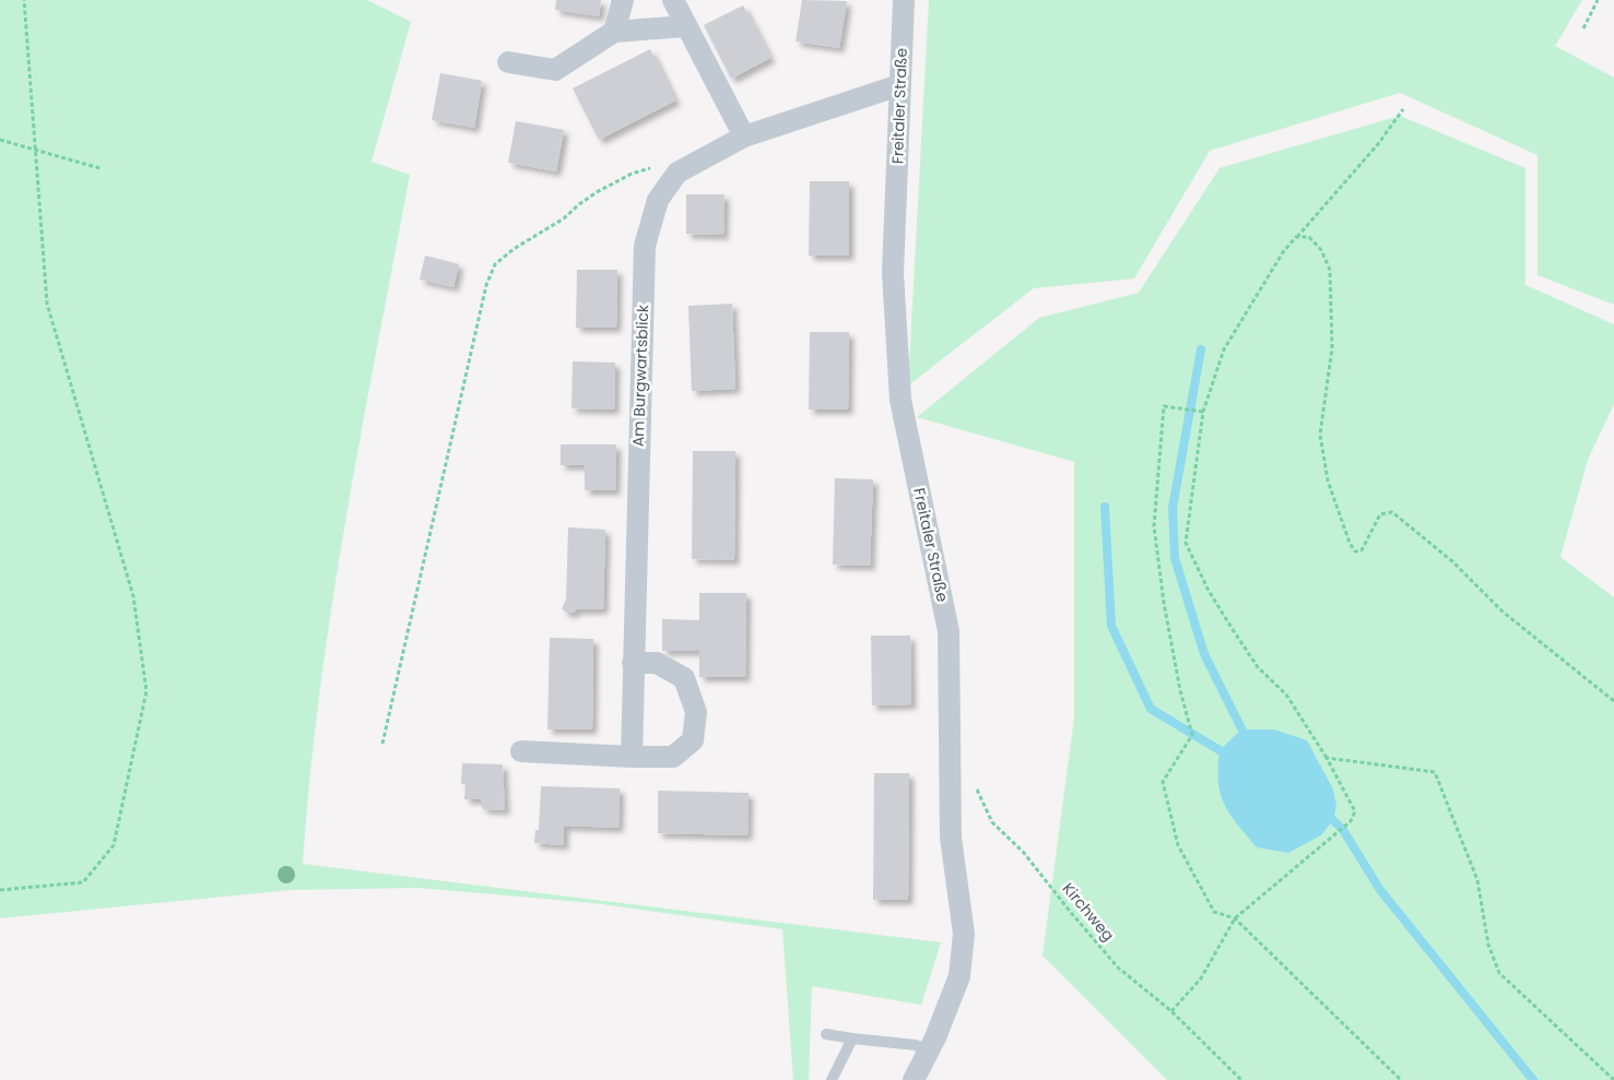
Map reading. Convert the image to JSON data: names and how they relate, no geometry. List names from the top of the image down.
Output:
{
  "streets": {
    "street": ["Freitaler Straße", "Am Burgwartsblick"],
    "path": ["Kirchweg"]
  },
  "crossings": [
    ["Freitaler Straße", "Am Burgwartsblick"]
  ]
}
